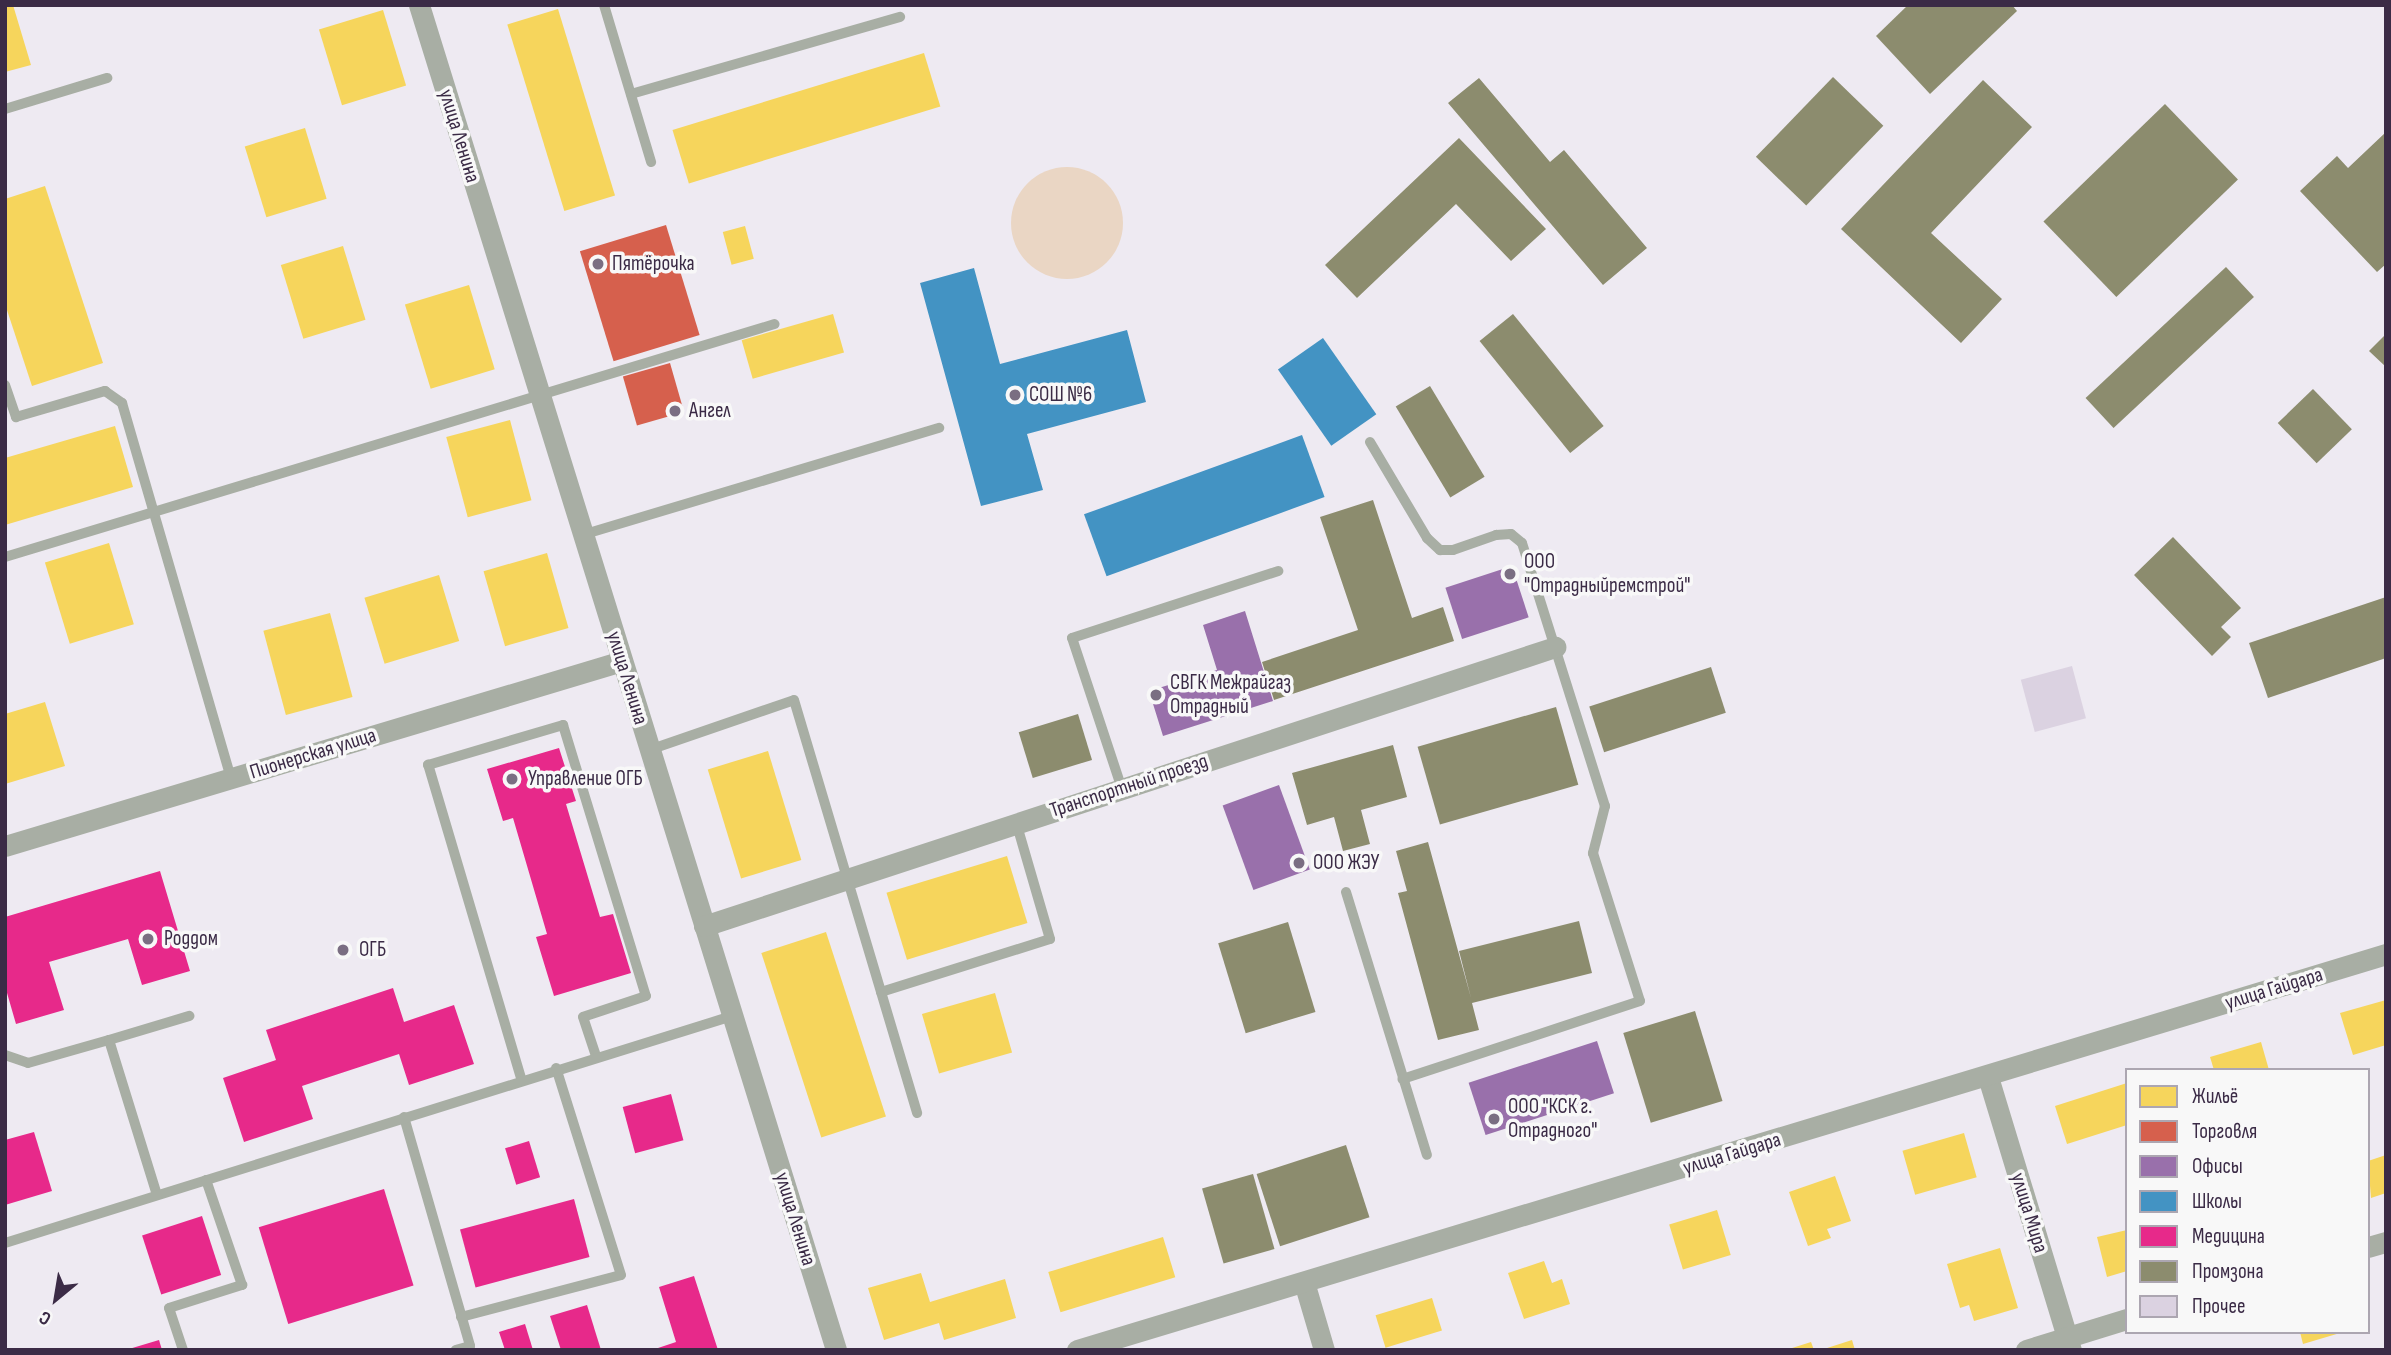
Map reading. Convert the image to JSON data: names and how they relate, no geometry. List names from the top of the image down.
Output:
{
  "streets": {
    "street": [
      "улица Ленина",
      "Пионерская улица",
      "Транспортный проезд",
      "улица Гайдара",
      "улица Мира"
    ]
  },
  "crossings": [
    ["улица Ленина", "Пионерская улица"],
    ["улица Ленина", "Транспортный проезд"],
    ["улица Гайдара", "улица Мира"]
  ],
  "places": [
    "Пятёрочка",
    "СОШ №6",
    "Ангел",
    "ООО \"Отрадныйремстрой\"",
    "СВГК Межрайгаз Отрадный",
    "Управление ОГБ",
    "ООО ЖЭУ",
    "Роддом",
    "ОГБ",
    "ООО \"КСК г. Отрадного\""
  ],
  "legend": [
    "Жильё",
    "Торговля",
    "Офисы",
    "Школы",
    "Медицина",
    "Промзона",
    "Прочее"
  ],
  "north": "bottom left"
}
